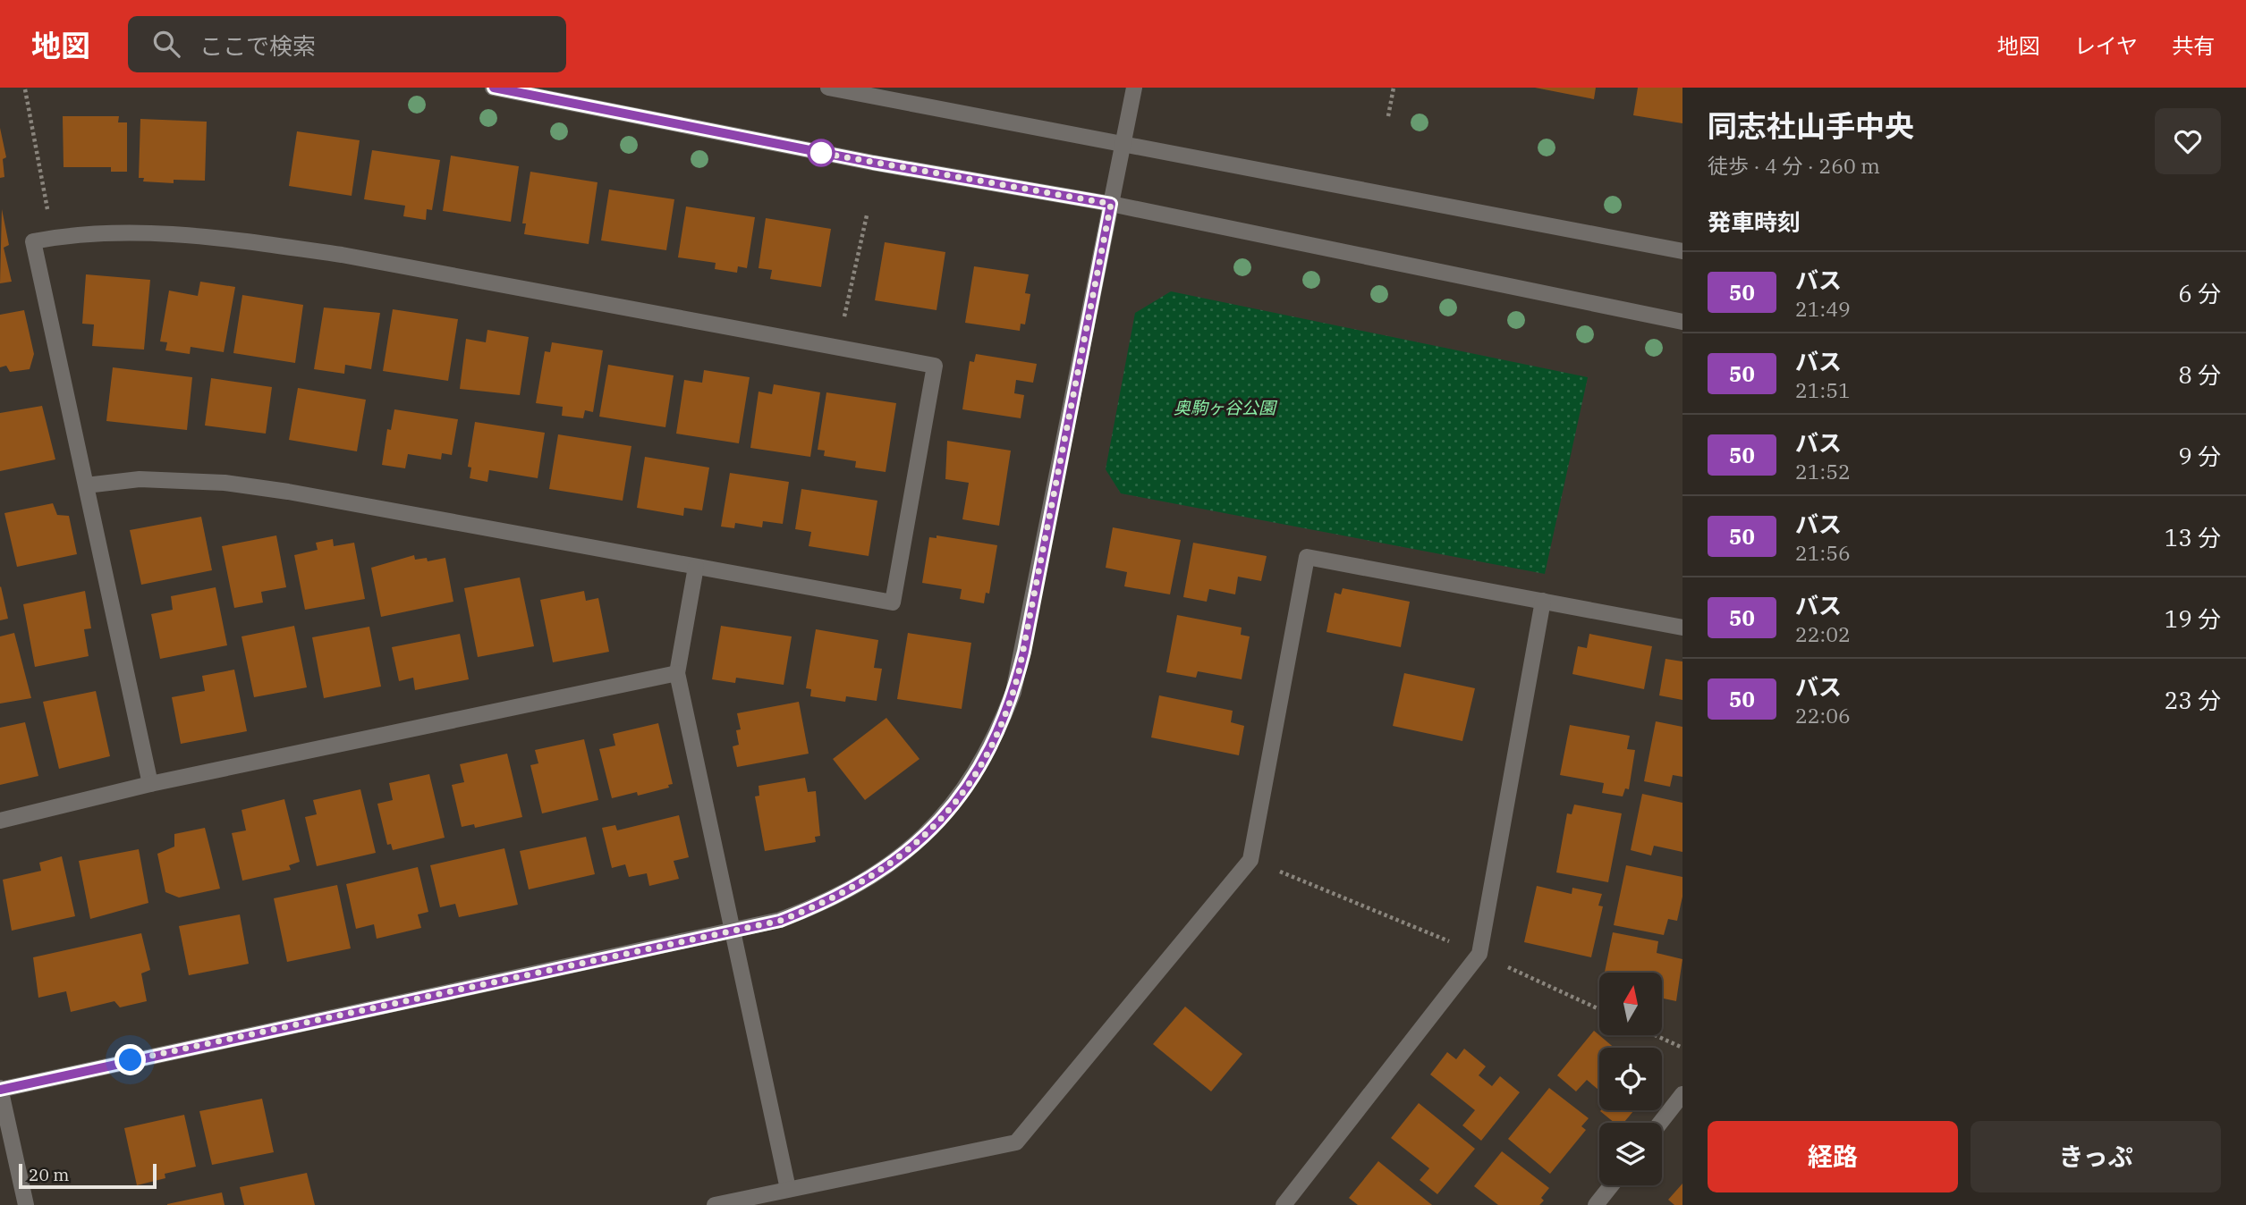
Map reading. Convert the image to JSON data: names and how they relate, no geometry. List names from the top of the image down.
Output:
{
  "parks": ["奥駒ヶ谷公園"],
  "lines": ["bus line 50"],
  "scale_bar": "20 m",
  "north": "top",
  "page": {
    "header": "地図",
    "search": "ここで検索",
    "nav": ["地図", "レイヤ", "共有"],
    "heading": [
      ["同志社山手中央", "徒歩 · 4 分 · 260 m"],
      "発車時刻"
    ],
    "list": [
      {
        "mark": "50",
        "name": "バス",
        "note": "21:49",
        "value": "6 分"
      },
      {
        "mark": "50",
        "name": "バス",
        "note": "21:51",
        "value": "8 分"
      },
      {
        "mark": "50",
        "name": "バス",
        "note": "21:52",
        "value": "9 分"
      },
      {
        "mark": "50",
        "name": "バス",
        "note": "21:56",
        "value": "13 分"
      },
      {
        "mark": "50",
        "name": "バス",
        "note": "22:02",
        "value": "19 分"
      },
      {
        "mark": "50",
        "name": "バス",
        "note": "22:06",
        "value": "23 分"
      }
    ],
    "buttons": ["経路", "きっぷ"],
    "scale": "20 m"
  }
}
